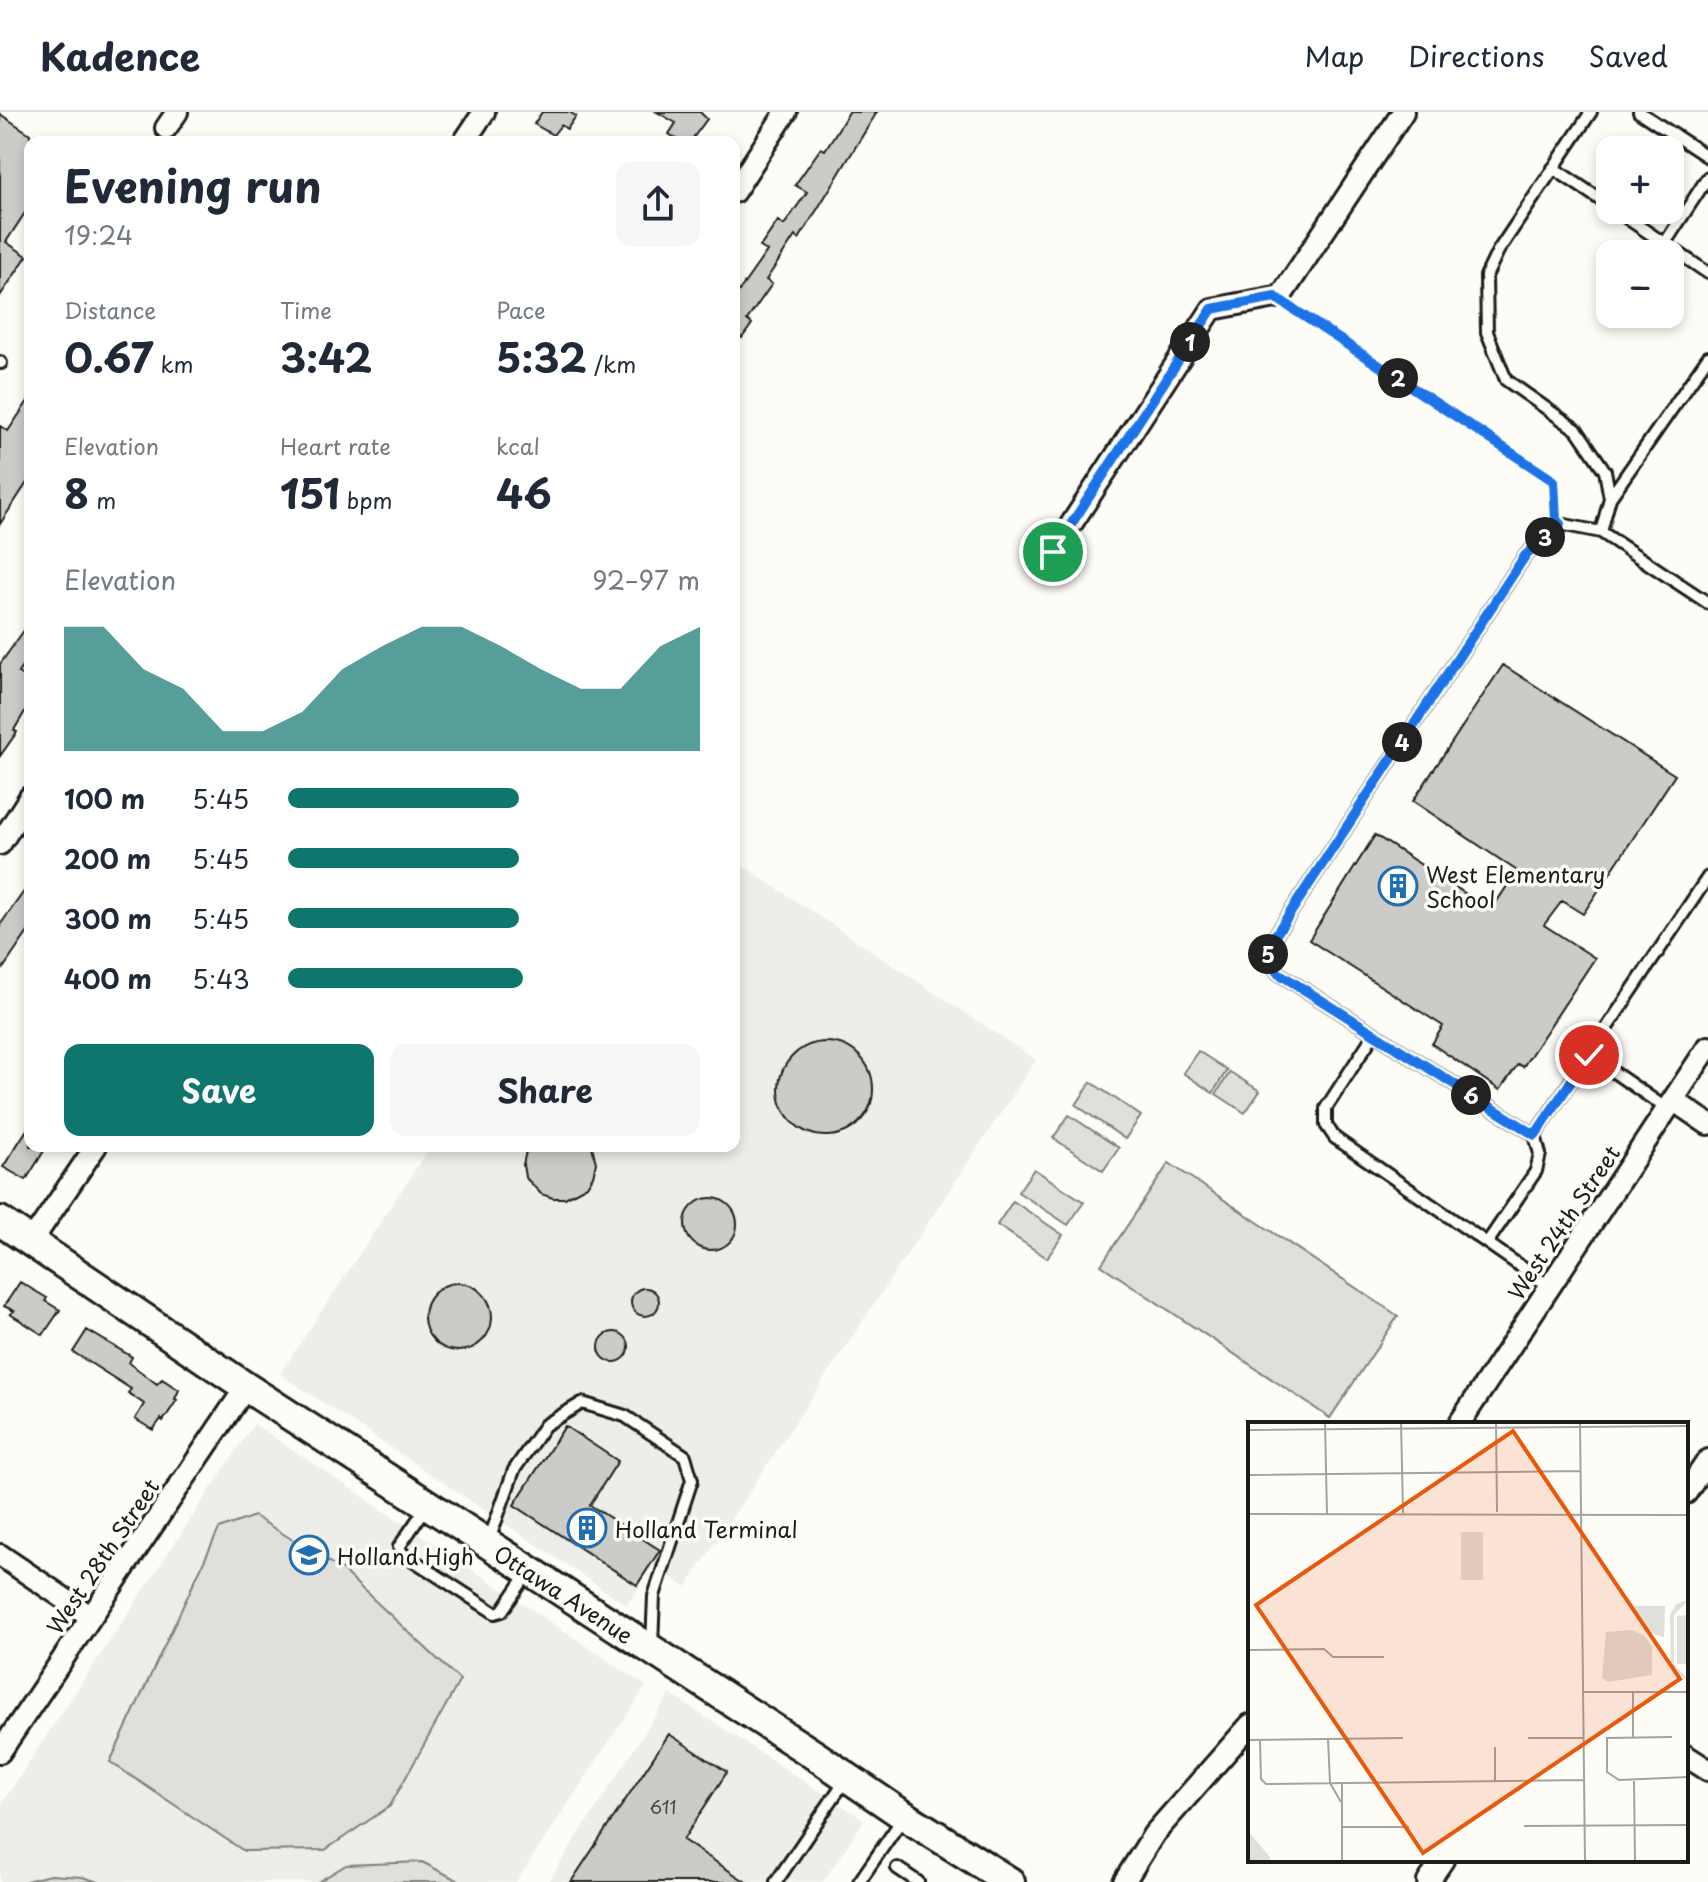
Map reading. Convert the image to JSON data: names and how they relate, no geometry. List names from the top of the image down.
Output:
{
  "streets": {
    "street": ["West 24th Street", "West 28th Street", "Ottawa Avenue"]
  },
  "crossings": [
    ["West 28th Street", "Ottawa Avenue"]
  ],
  "places": {
    "building": ["West Elementary School", "Holland Terminal"],
    "school or university": ["Holland High"]
  },
  "house_numbers": ["611"],
  "page": {
    "header": "Kadence",
    "nav": ["Map", "Directions", "Saved"],
    "map_buttons": ["+", "−"],
    "heading": ["Evening run", "19:24"],
    "stats": [
      ["Distance", "0.67 km"],
      ["Time", "3:42"],
      ["Pace", "5:32 /km"],
      ["Elevation", "8 m"],
      ["Heart rate", "151 bpm"],
      ["kcal", "46"]
    ],
    "pins": [
      "1",
      "2",
      "3",
      "4",
      "5",
      "6"
    ],
    "chart": ["Elevation", "92–97 m"],
    "list": [
      {
        "name": "100 m",
        "note": "5:45"
      },
      {
        "name": "200 m",
        "note": "5:45"
      },
      {
        "name": "300 m",
        "note": "5:45"
      },
      {
        "name": "400 m",
        "note": "5:43"
      }
    ],
    "buttons": ["Save", "Share"]
  }
}
